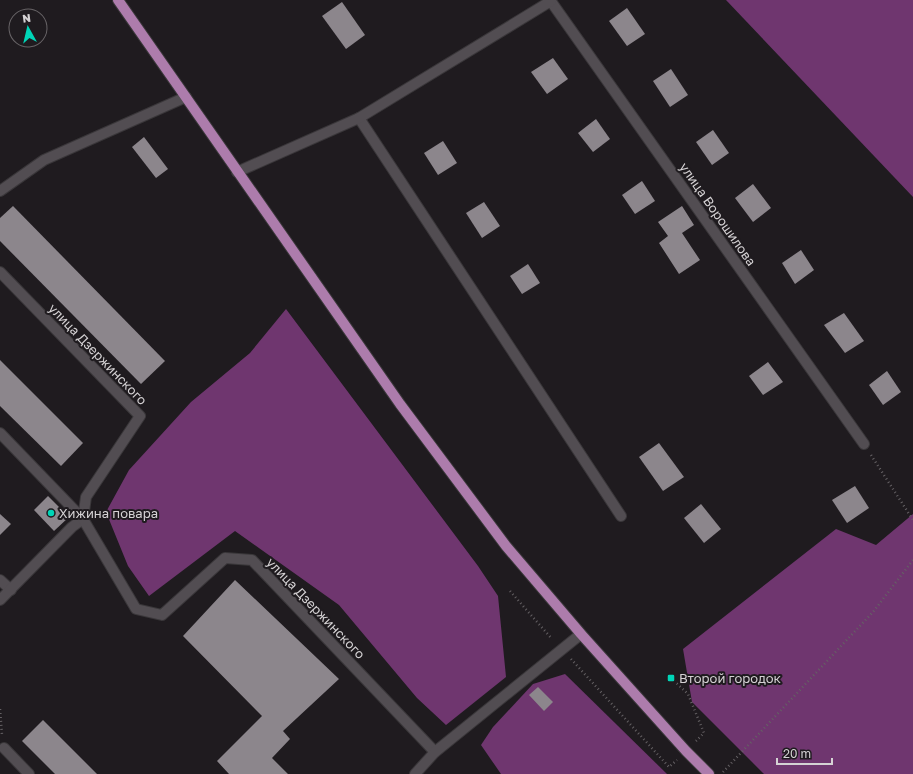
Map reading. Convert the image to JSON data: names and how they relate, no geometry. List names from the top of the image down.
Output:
{
  "streets": {
    "street": ["улица Ворошилова", "улица Дзержинского"]
  },
  "places": {
    "other": ["Хижина повара"],
    "transit": ["Второй городок"]
  },
  "scale_bar": "20 m",
  "north": "top"
}
